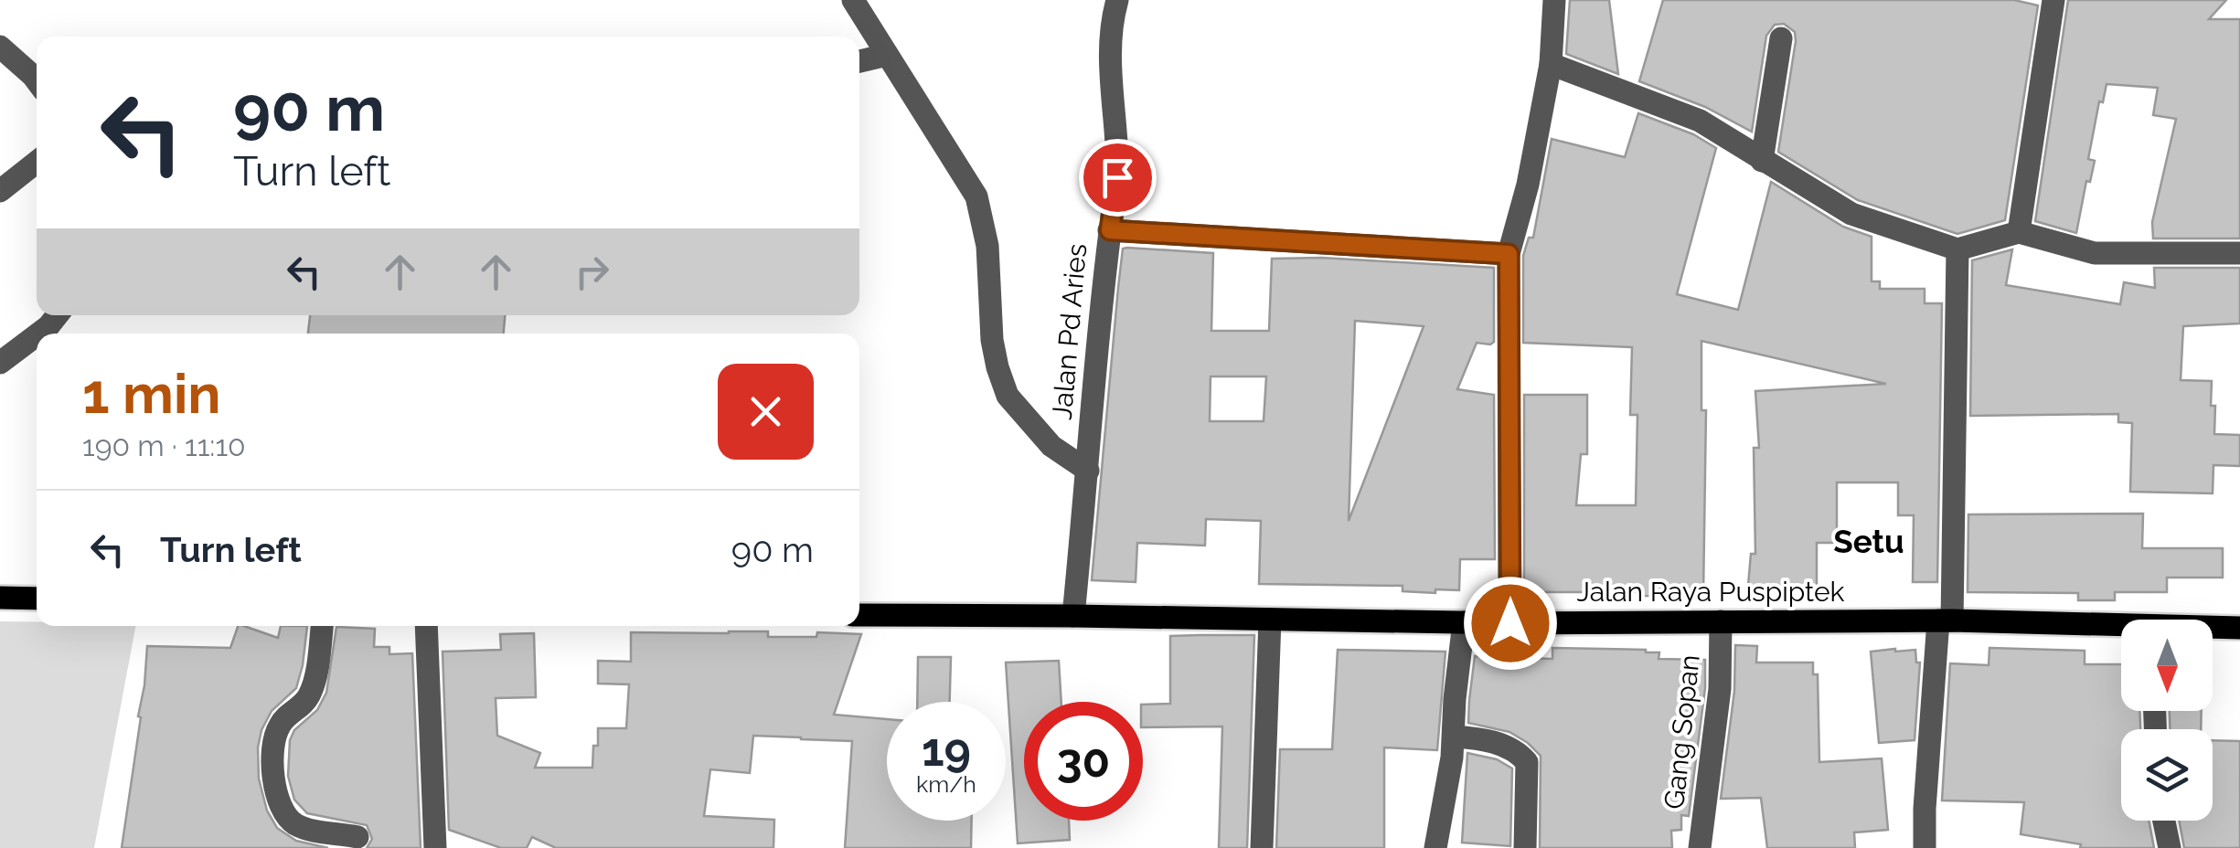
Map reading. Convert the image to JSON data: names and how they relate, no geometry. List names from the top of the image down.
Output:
{
  "streets": {
    "main road": ["Jalan Raya Puspiptek"],
    "street": ["Jalan Pd Aries", "Gang Sopan"]
  },
  "crossings": [
    ["Jalan Pd Aries", "Jalan Raya Puspiptek"],
    ["Jalan Raya Puspiptek", "Gang Sopan"]
  ],
  "districts": ["Setu"],
  "north": "bottom",
  "page": {
    "turn": ["90 m", "Turn left"],
    "heading": ["1 min", "190 m · 11:10"],
    "list": [
      {
        "name": "Turn left",
        "value": "90 m"
      }
    ],
    "speed": "19 km/h",
    "limit": "30"
  }
}
